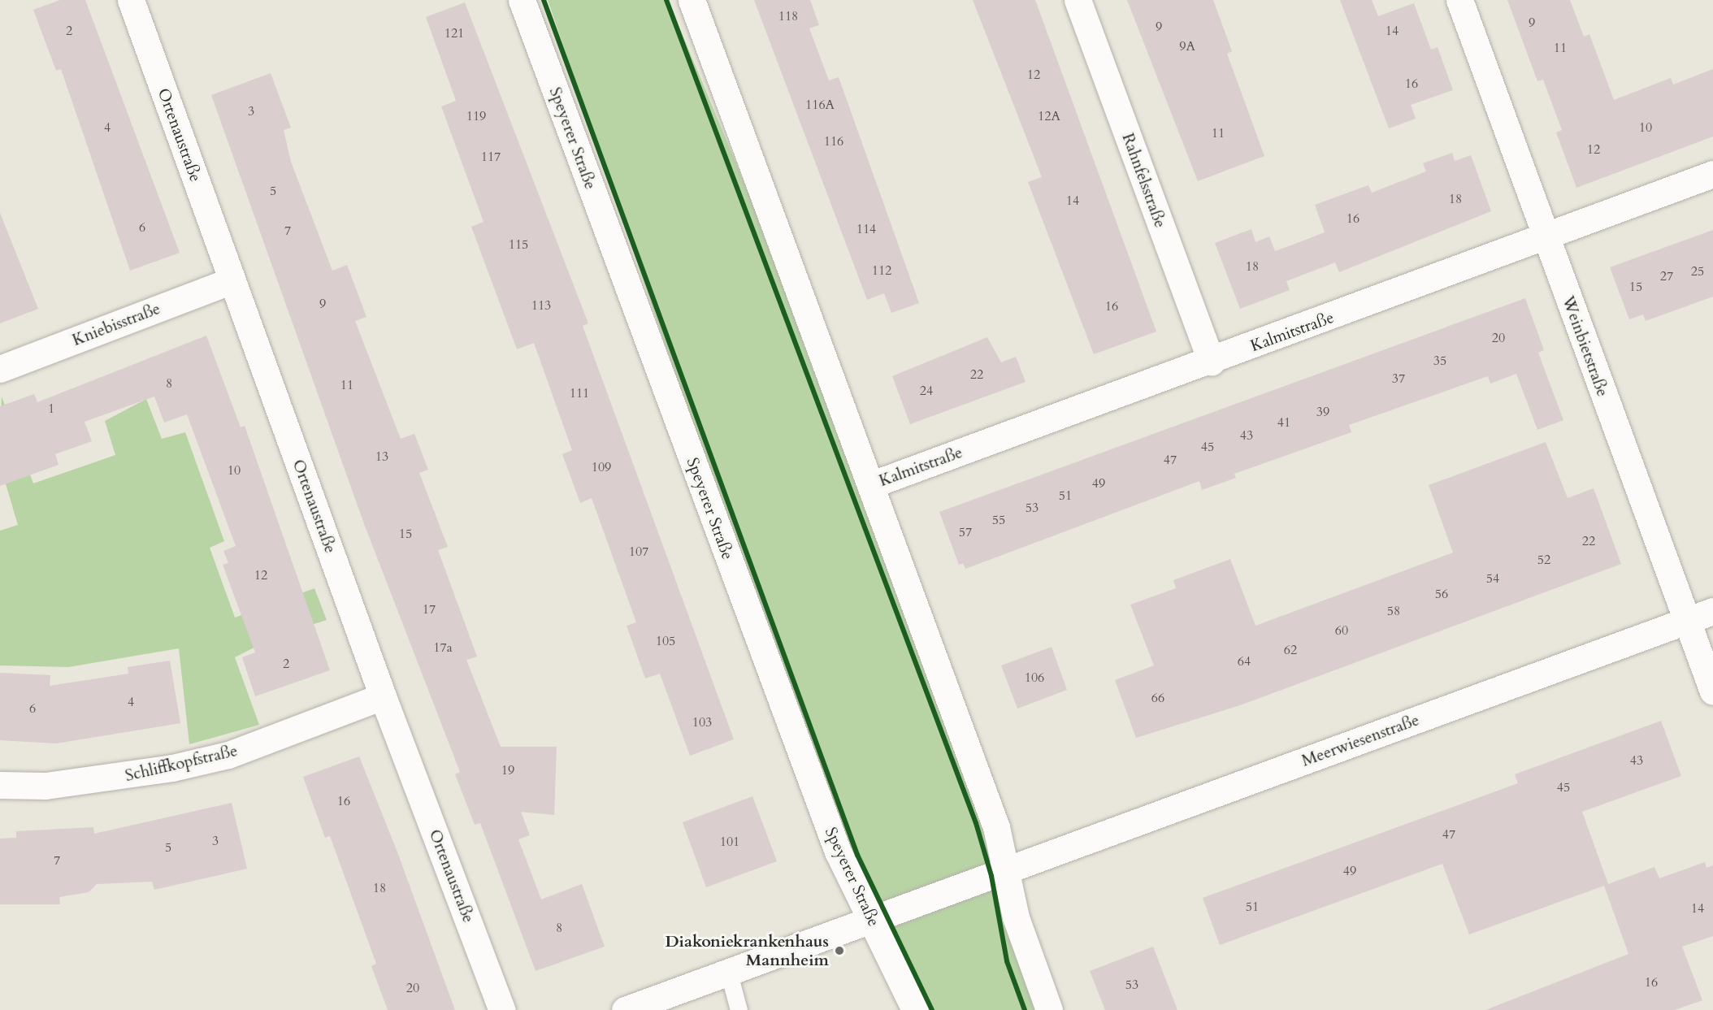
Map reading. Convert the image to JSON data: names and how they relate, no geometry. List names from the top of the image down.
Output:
{
  "streets": {
    "street": [
      "Ortenaustraße",
      "Speyerer Straße",
      "Rahnfelsstraße",
      "Kniebisstraße",
      "Kalmitstraße",
      "Weinbietstraße",
      "Meerwiesenstraße",
      "Schliffkopfstraße"
    ]
  },
  "crossings": [
    ["Ortenaustraße", "Kniebisstraße"],
    ["Ortenaustraße", "Schliffkopfstraße"],
    ["Speyerer Straße", "Meerwiesenstraße"],
    ["Rahnfelsstraße", "Kalmitstraße"],
    ["Kalmitstraße", "Weinbietstraße"],
    ["Weinbietstraße", "Meerwiesenstraße"]
  ],
  "places": ["Diakoniekrankenhaus Mannheim"],
  "house_numbers": [
    "118",
    "9",
    "9",
    "2",
    "14",
    "121",
    "9A",
    "11",
    "12",
    "16",
    "116A",
    "3",
    "119",
    "12A",
    "4",
    "10",
    "11",
    "116",
    "12",
    "117",
    "5",
    "18",
    "14",
    "16",
    "6",
    "114",
    "7",
    "115",
    "18",
    "112",
    "25",
    "27",
    "15",
    "9",
    "113",
    "16",
    "20",
    "35",
    "22",
    "37",
    "8",
    "11",
    "24",
    "111",
    "1",
    "39",
    "41",
    "43",
    "45",
    "13",
    "47",
    "109",
    "10",
    "49",
    "51",
    "53",
    "55",
    "57",
    "15",
    "22",
    "107",
    "52",
    "12",
    "54",
    "56",
    "17",
    "58",
    "60",
    "105",
    "17a",
    "62",
    "64",
    "2",
    "106",
    "66",
    "4",
    "6",
    "103",
    "43",
    "19",
    "45",
    "16",
    "47",
    "3",
    "101",
    "5",
    "7",
    "49",
    "18",
    "51",
    "14",
    "8",
    "16",
    "53",
    "20"
  ]
}
